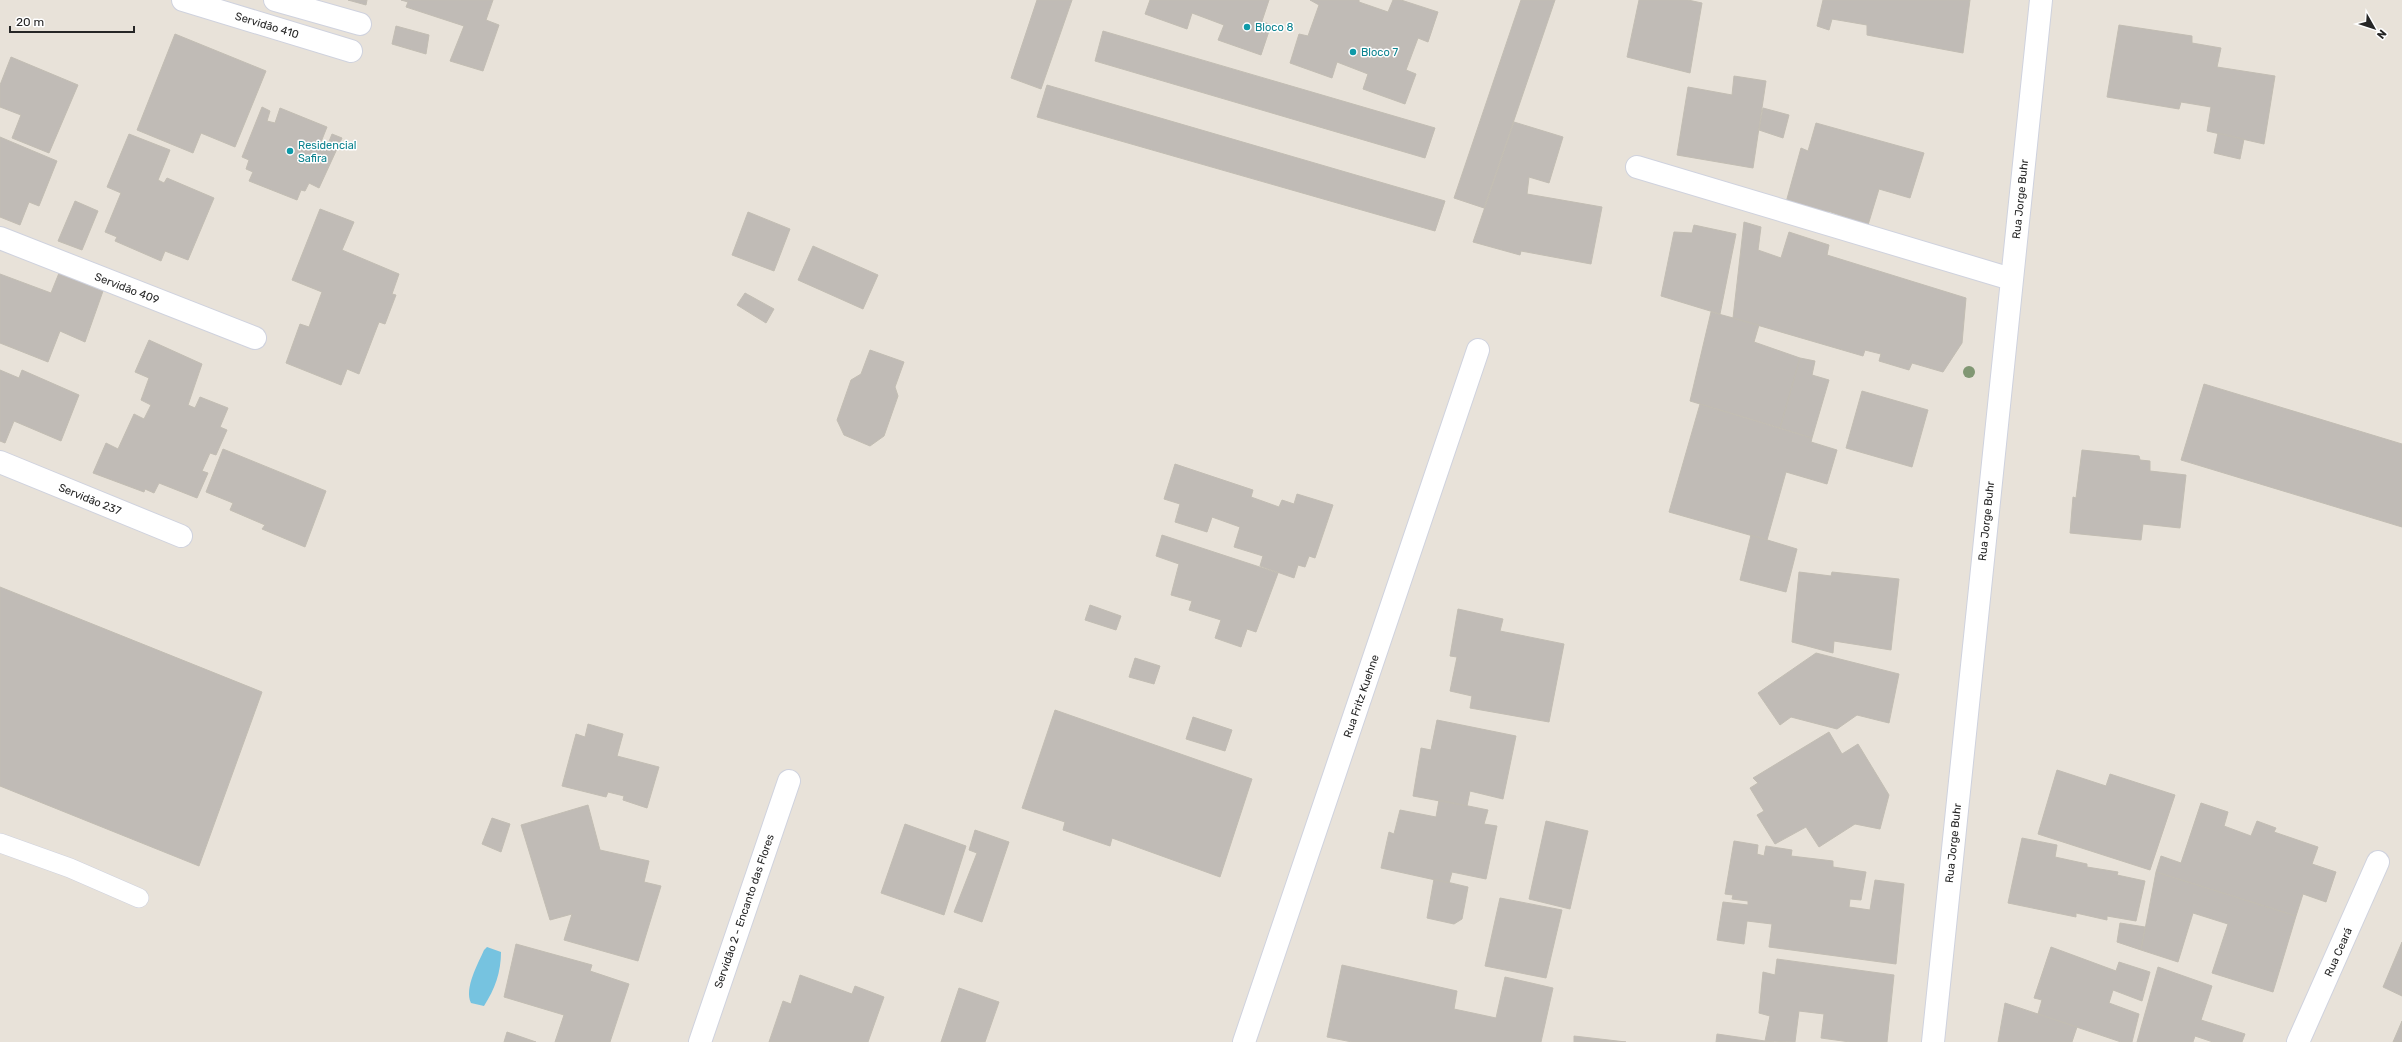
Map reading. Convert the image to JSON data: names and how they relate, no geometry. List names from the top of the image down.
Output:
{
  "streets": {
    "street": [
      "Servidão 410",
      "Rua Jorge Buhr",
      "Servidão 409",
      "Servidão 237",
      "Rua Fritz Kuehne",
      "Servidão 2 - Encanto das Flores",
      "Rua Ceará"
    ]
  },
  "places": ["Bloco 8", "Bloco 7", "Residencial Safira"],
  "scale_bar": "20 m",
  "north": "bottom right"
}
